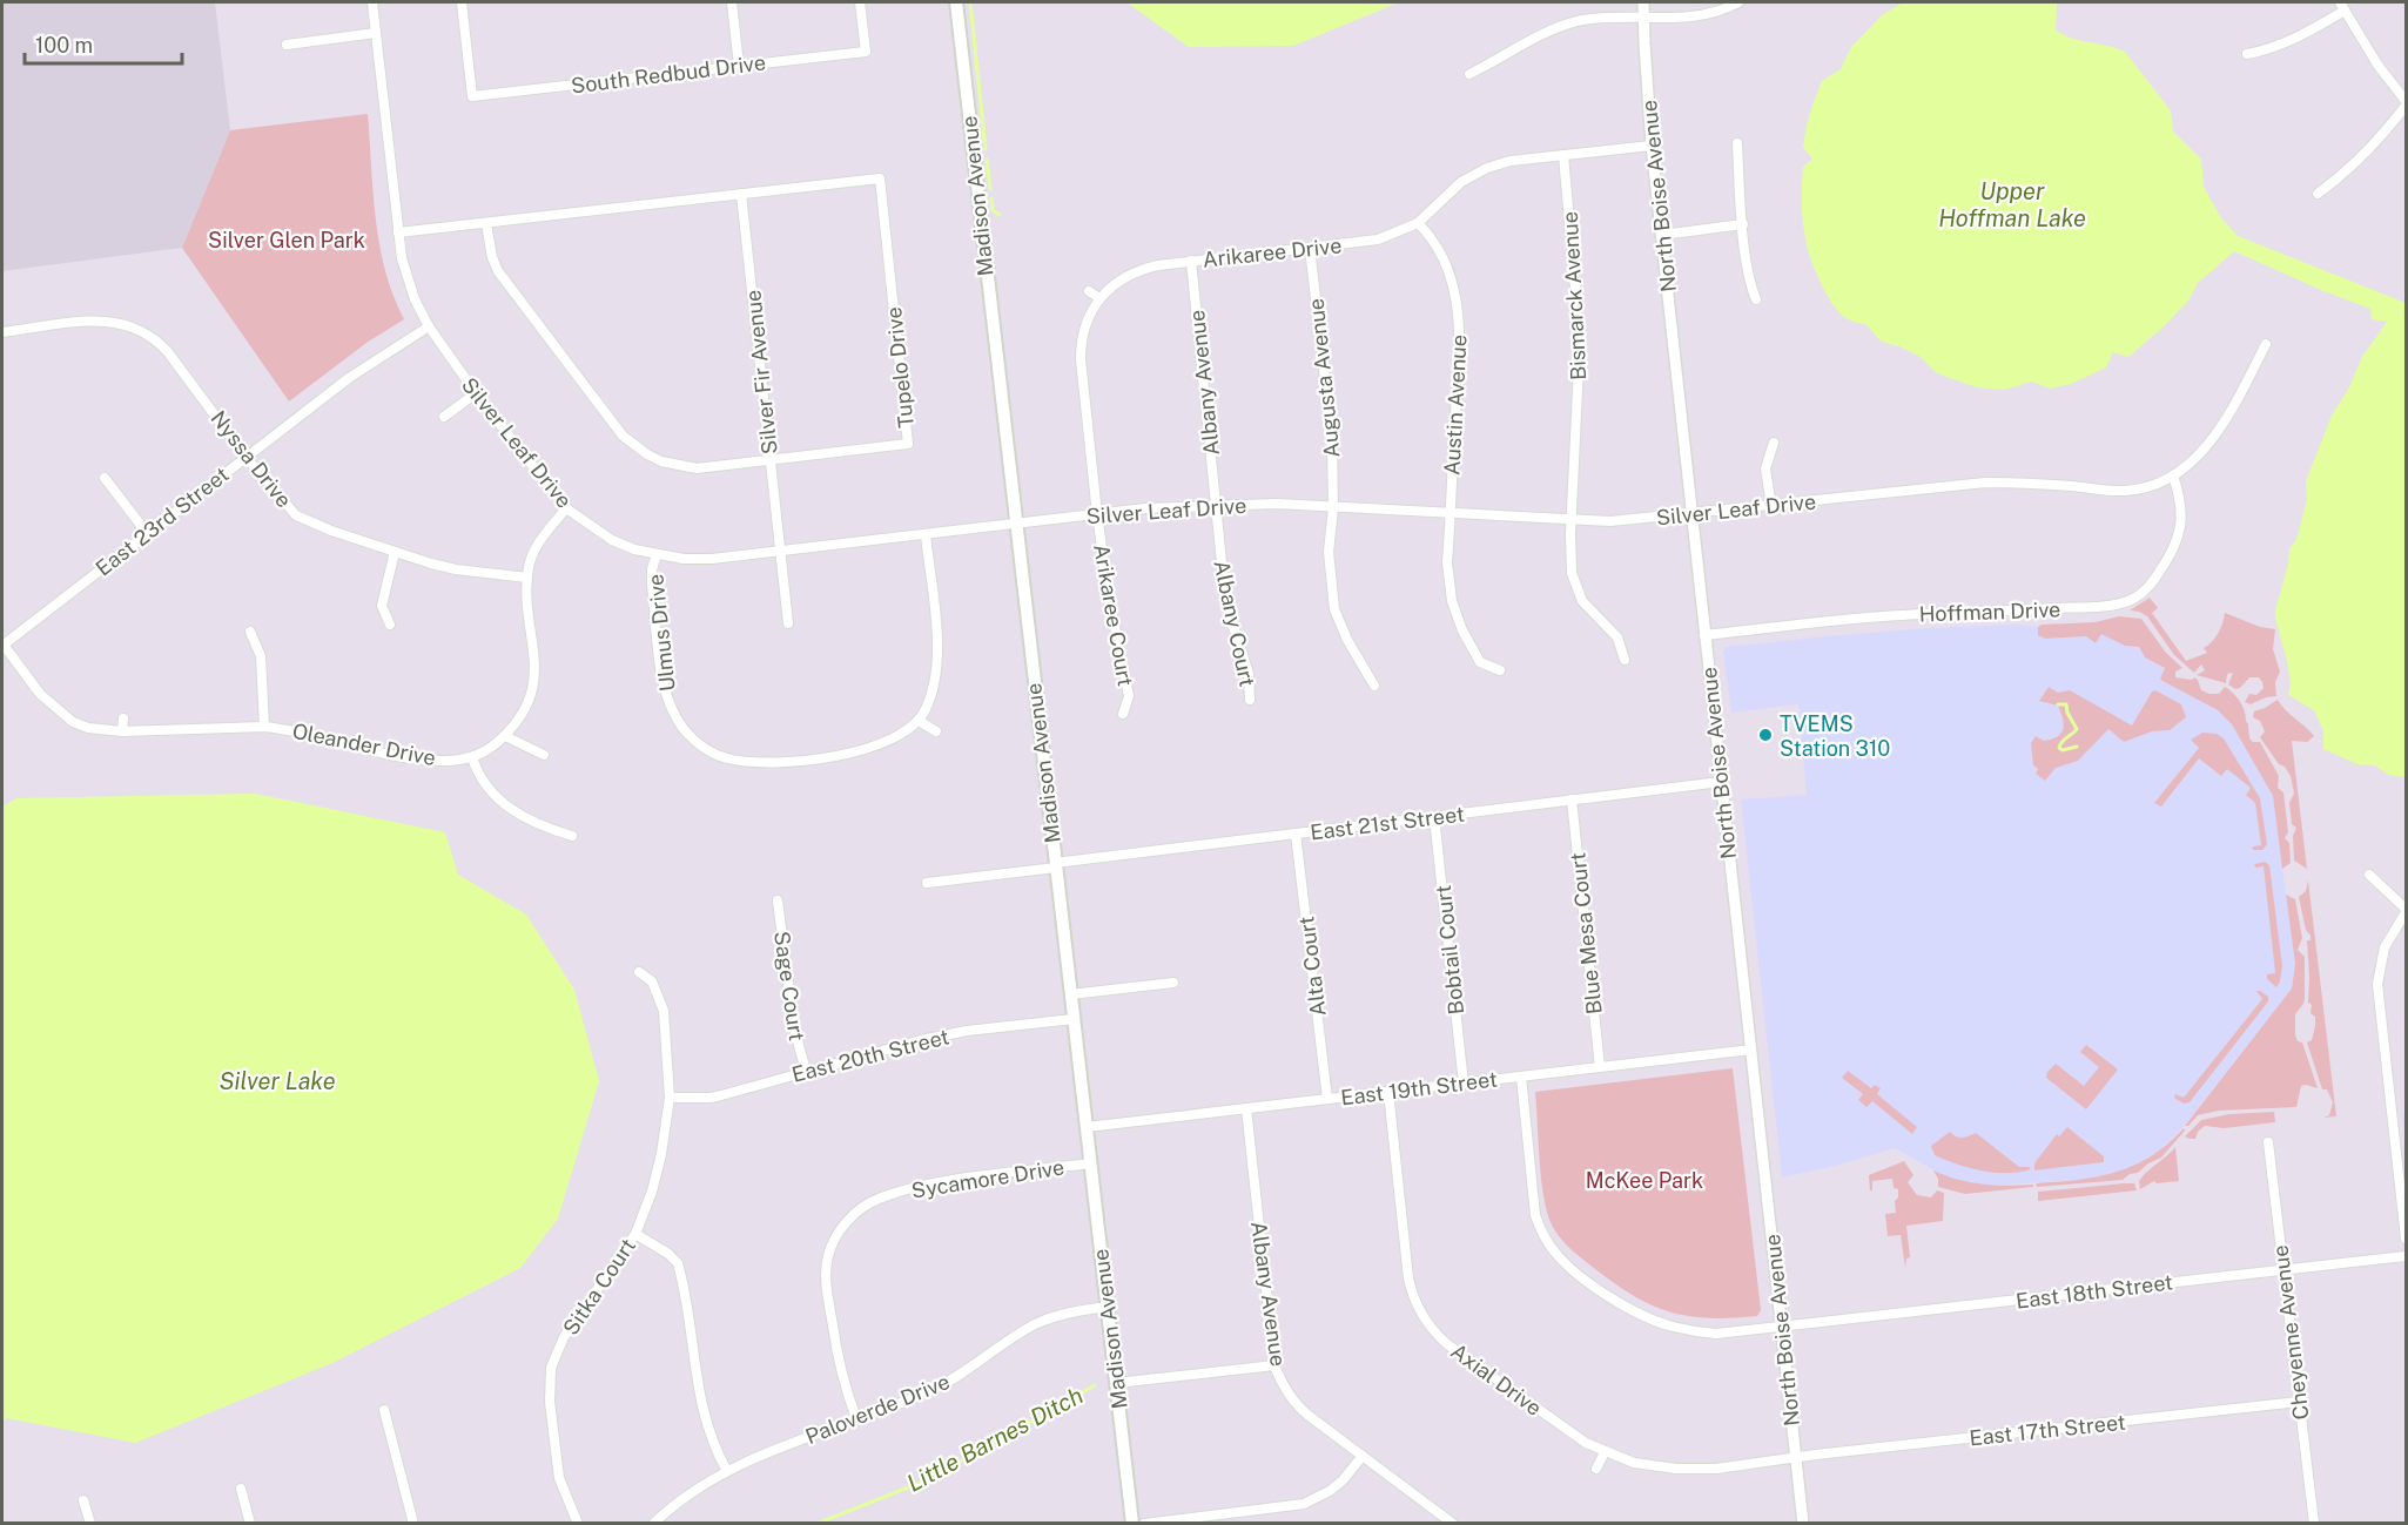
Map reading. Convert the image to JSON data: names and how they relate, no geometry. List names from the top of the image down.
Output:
{
  "streets": {
    "main road": ["Madison Avenue"],
    "street": [
      "South Redbud Drive",
      "North Boise Avenue",
      "Arikaree Drive",
      "Bismarck Avenue",
      "Tupelo Drive",
      "Silver Fir Avenue",
      "Augusta Avenue",
      "Albany Avenue",
      "Austin Avenue",
      "Silver Leaf Drive",
      "Nyssa Drive",
      "East 23rd Street",
      "Hoffman Drive",
      "Arikaree Court",
      "Albany Court",
      "Ulmus Drive",
      "Oleander Drive",
      "East 21st Street",
      "Blue Mesa Court",
      "Bobtail Court",
      "Alta Court",
      "Sage Court",
      "East 20th Street",
      "East 19th Street",
      "Sycamore Drive",
      "Sitka Court",
      "East 18th Street",
      "Cheyenne Avenue",
      "Axial Drive",
      "Paloverde Drive",
      "East 17th Street"
    ]
  },
  "crossings": [
    ["Madison Avenue", "Silver Leaf Drive"],
    ["Madison Avenue", "East 21st Street"],
    ["Madison Avenue", "East 20th Street"],
    ["Madison Avenue", "East 19th Street"],
    ["Madison Avenue", "Sycamore Drive"],
    ["Madison Avenue", "Paloverde Drive"],
    ["North Boise Avenue", "Arikaree Drive"],
    ["North Boise Avenue", "Silver Leaf Drive"],
    ["North Boise Avenue", "Hoffman Drive"],
    ["North Boise Avenue", "East 21st Street"],
    ["North Boise Avenue", "East 19th Street"],
    ["North Boise Avenue", "East 18th Street"],
    ["North Boise Avenue", "Axial Drive"],
    ["North Boise Avenue", "East 17th Street"],
    ["Arikaree Drive", "Bismarck Avenue"],
    ["Arikaree Drive", "Augusta Avenue"],
    ["Arikaree Drive", "Albany Avenue"],
    ["Arikaree Drive", "Austin Avenue"],
    ["Arikaree Drive", "Silver Leaf Drive"],
    ["Arikaree Drive", "Arikaree Court"],
    ["Bismarck Avenue", "Silver Leaf Drive"],
    ["Tupelo Drive", "Silver Fir Avenue"],
    ["Tupelo Drive", "Silver Leaf Drive"],
    ["Silver Fir Avenue", "Silver Leaf Drive"],
    ["Augusta Avenue", "Silver Leaf Drive"],
    ["Albany Avenue", "Silver Leaf Drive"],
    ["Albany Avenue", "Albany Court"],
    ["Albany Avenue", "East 19th Street"],
    ["Austin Avenue", "Silver Leaf Drive"],
    ["Silver Leaf Drive", "East 23rd Street"],
    ["Silver Leaf Drive", "Hoffman Drive"],
    ["Silver Leaf Drive", "Arikaree Court"],
    ["Silver Leaf Drive", "Albany Court"],
    ["Silver Leaf Drive", "Ulmus Drive"],
    ["Silver Leaf Drive", "Oleander Drive"],
    ["Nyssa Drive", "East 23rd Street"],
    ["Nyssa Drive", "Oleander Drive"],
    ["East 23rd Street", "Oleander Drive"],
    ["East 21st Street", "Blue Mesa Court"],
    ["East 21st Street", "Bobtail Court"],
    ["East 21st Street", "Alta Court"],
    ["Blue Mesa Court", "East 19th Street"],
    ["Bobtail Court", "East 19th Street"],
    ["Alta Court", "East 19th Street"],
    ["Sage Court", "East 20th Street"],
    ["East 20th Street", "Sitka Court"],
    ["East 19th Street", "East 18th Street"],
    ["East 19th Street", "Axial Drive"],
    ["Sycamore Drive", "Paloverde Drive"],
    ["East 18th Street", "Cheyenne Avenue"],
    ["Cheyenne Avenue", "East 17th Street"],
    ["Axial Drive", "East 17th Street"]
  ],
  "water": ["Upper Hoffman Lake", "Silver Lake", "Little Barnes Ditch"],
  "parks": ["Silver Glen Park", "McKee Park"],
  "places": ["TVEMS Station 310"],
  "scale_bar": "100 m"
}
